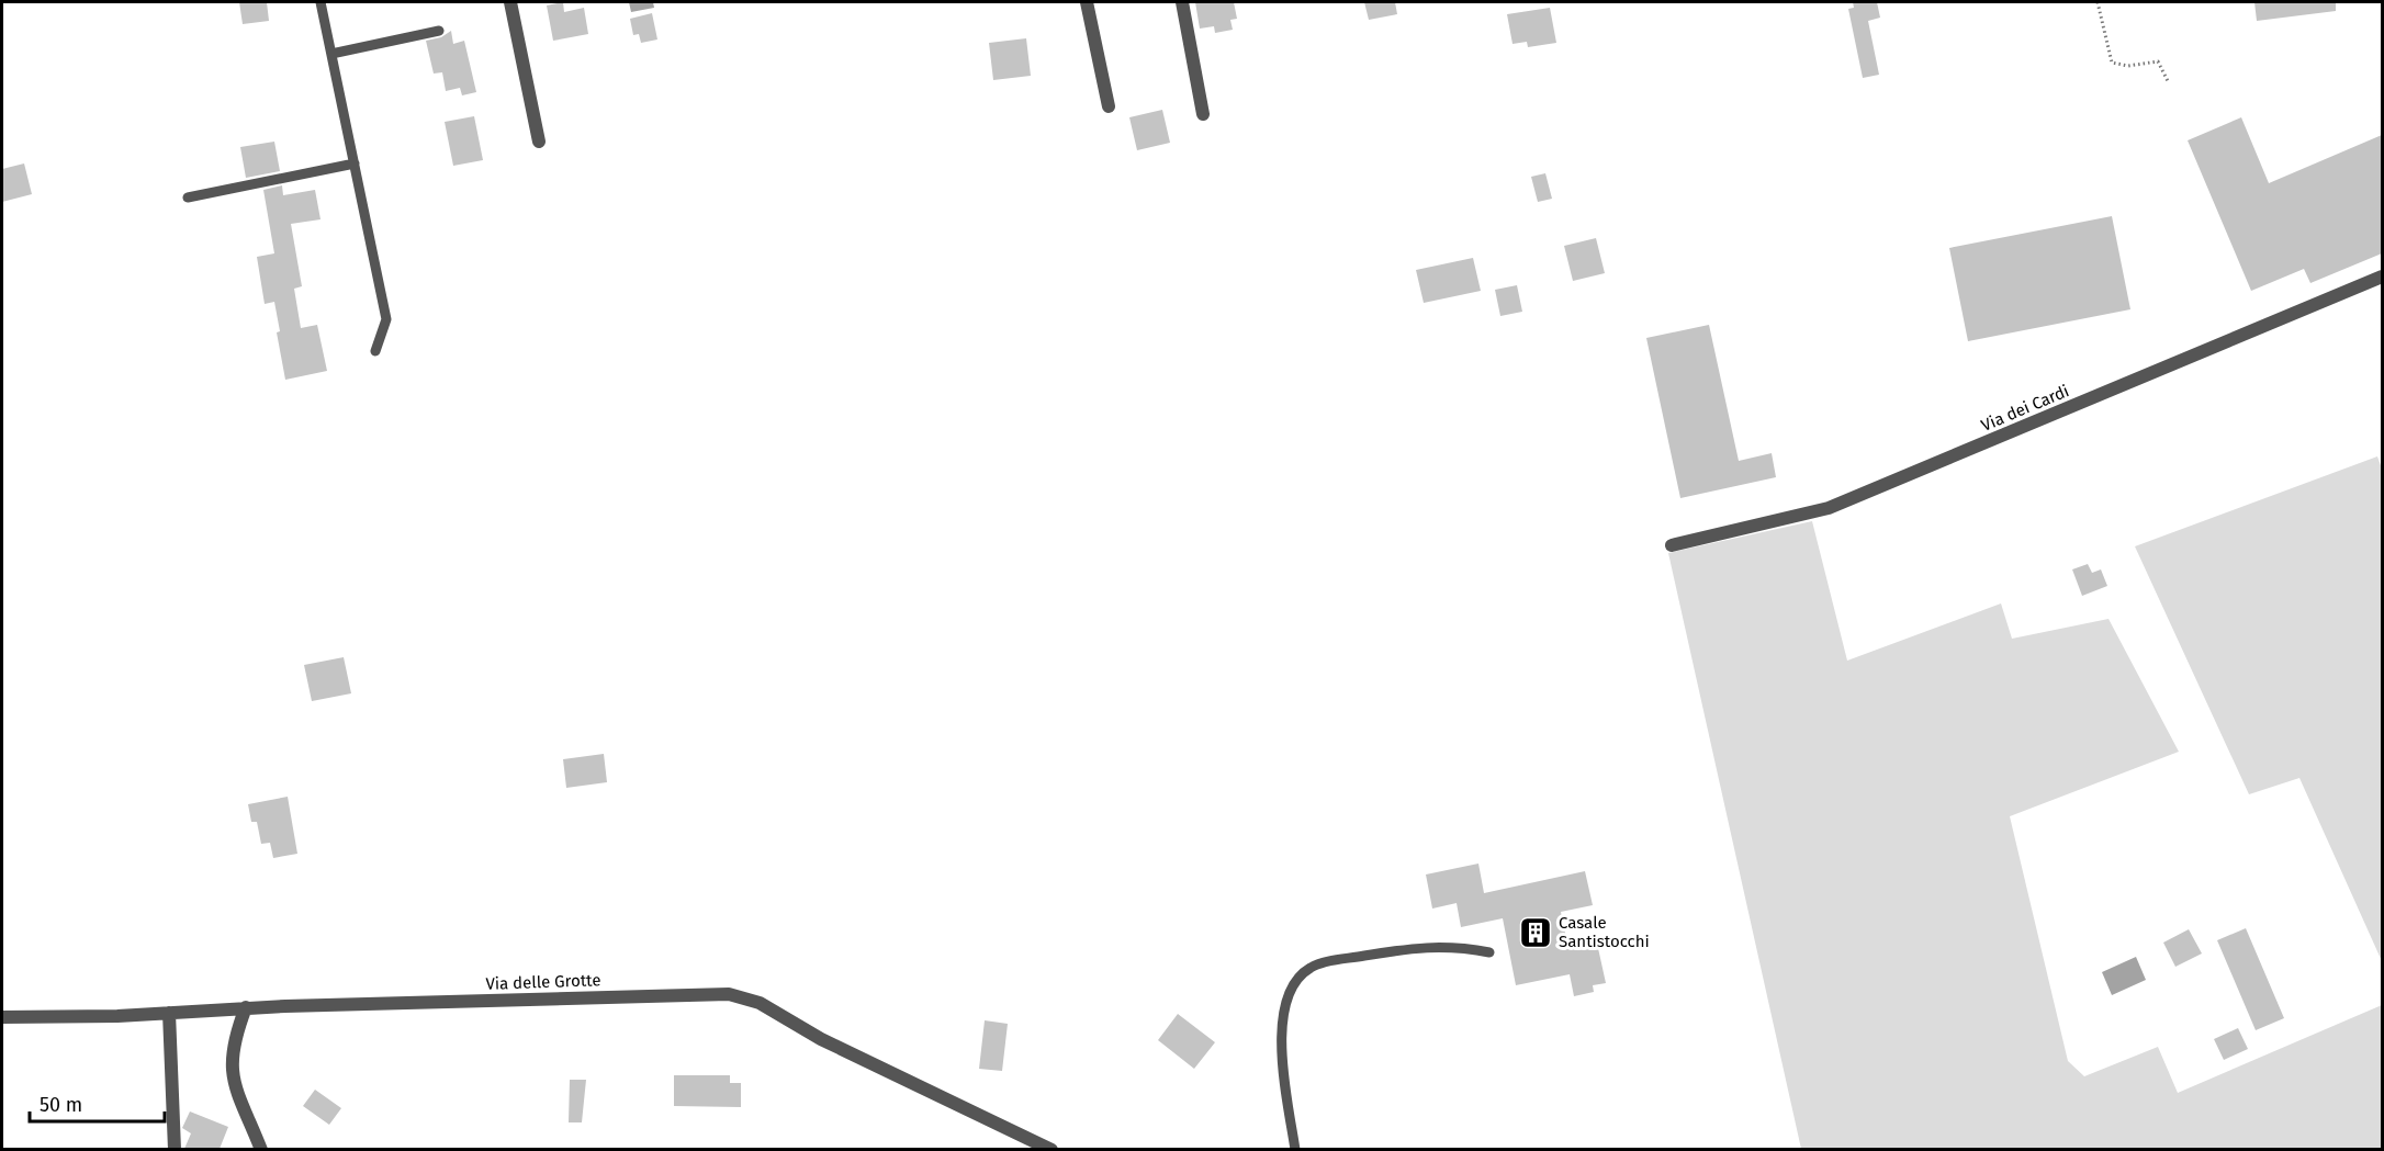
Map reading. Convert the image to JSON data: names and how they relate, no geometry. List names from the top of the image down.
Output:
{
  "streets": {
    "street": ["Via dei Cardi", "Via delle Grotte"]
  },
  "places": {
    "building": ["Casale Santistocchi"]
  },
  "scale_bar": "50 m"
}
